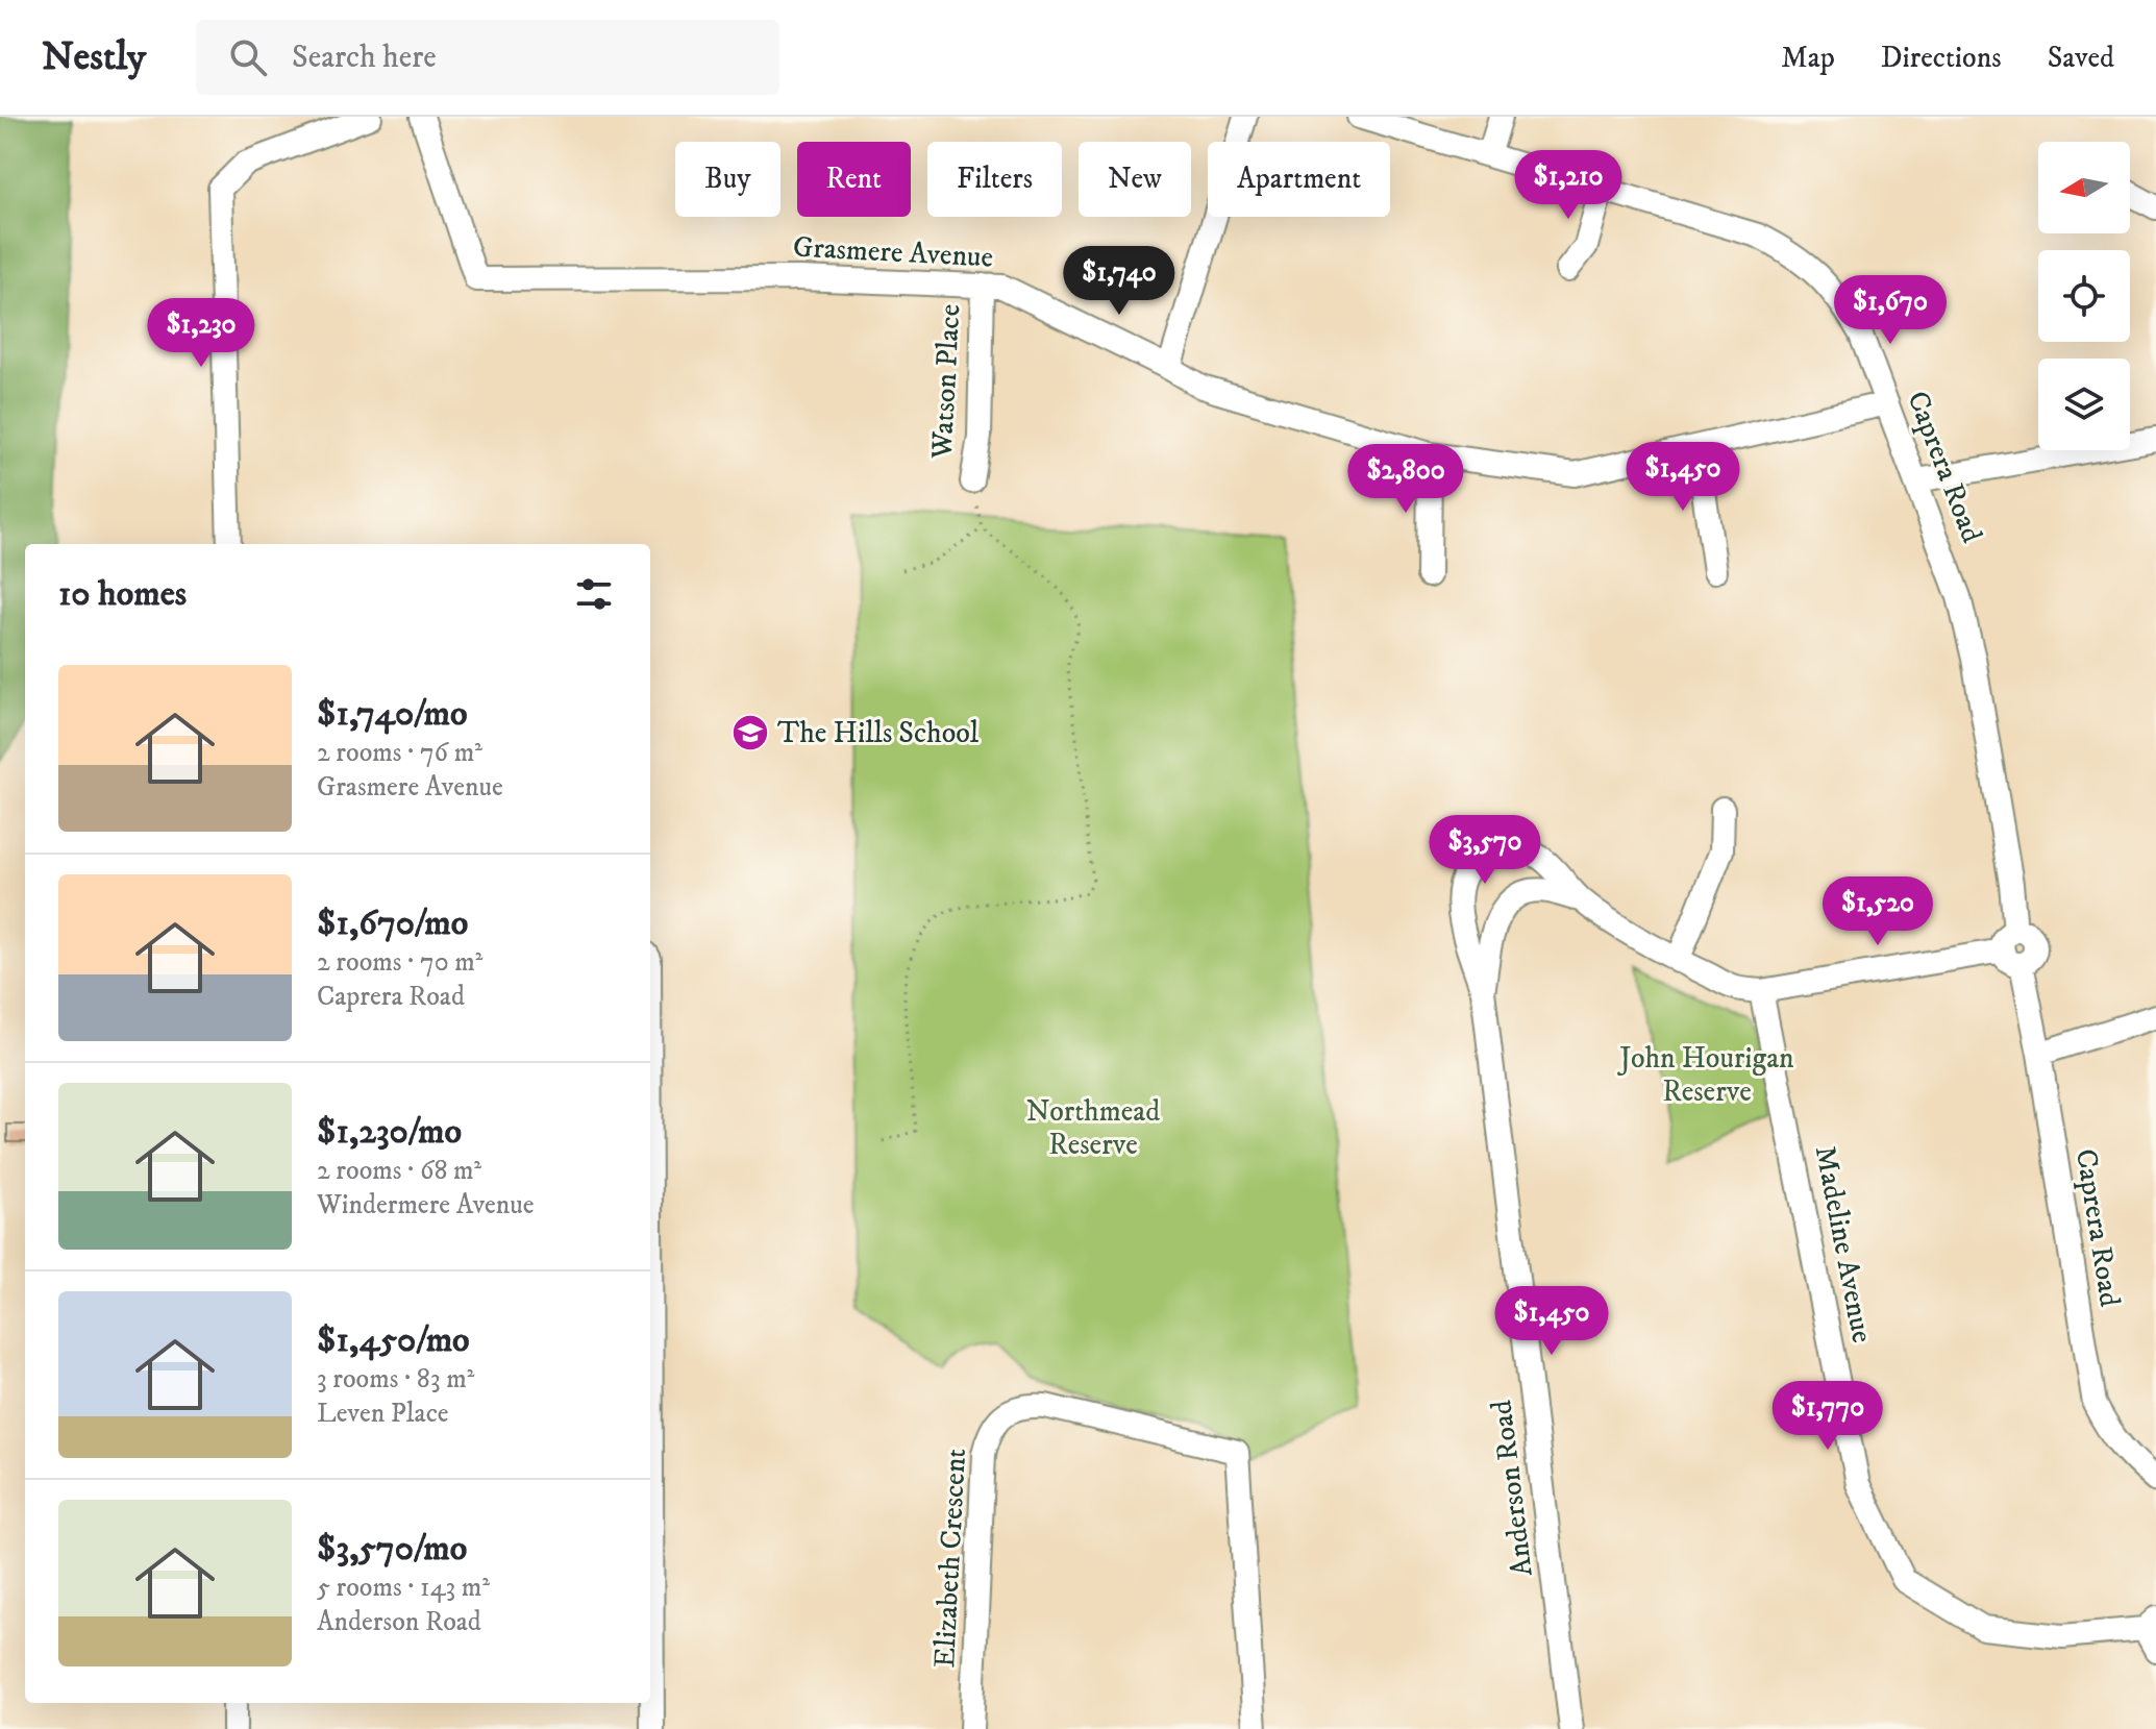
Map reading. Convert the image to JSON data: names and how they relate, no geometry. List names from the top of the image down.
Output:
{
  "streets": {
    "street": [
      "Grasmere Avenue",
      "Watson Place",
      "Caprera Road",
      "Madeline Avenue",
      "Anderson Road",
      "Elizabeth Crescent"
    ]
  },
  "crossings": [
    ["Grasmere Avenue", "Watson Place"],
    ["Grasmere Avenue", "Caprera Road"],
    ["Madeline Avenue", "Anderson Road"]
  ],
  "parks": ["John Hourigan Reserve", "Northmead Reserve"],
  "places": {
    "school or university": ["The Hills School"]
  },
  "north": "left",
  "page": {
    "header": "Nestly",
    "search": "Search here",
    "nav": ["Map", "Directions", "Saved"],
    "chip": [
      "Buy",
      "Rent",
      "Filters",
      "New",
      "Apartment"
    ],
    "price": [
      "$1,210",
      "$1,740",
      "$1,670",
      "$1,230",
      "$1,450",
      "$2,800",
      "$3,570",
      "$1,520",
      "$1,450",
      "$1,770"
    ],
    "heading": "10 homes",
    "list": [
      {
        "name": "$1,740/mo",
        "note": "2 rooms · 76 m² · Grasmere Avenue"
      },
      {
        "name": "$1,670/mo",
        "note": "2 rooms · 70 m² · Caprera Road"
      },
      {
        "name": "$1,230/mo",
        "note": "2 rooms · 68 m² · Windermere Avenue"
      },
      {
        "name": "$1,450/mo",
        "note": "3 rooms · 83 m² · Leven Place"
      },
      {
        "name": "$3,570/mo",
        "note": "5 rooms · 143 m² · Anderson Road"
      }
    ]
  }
}
